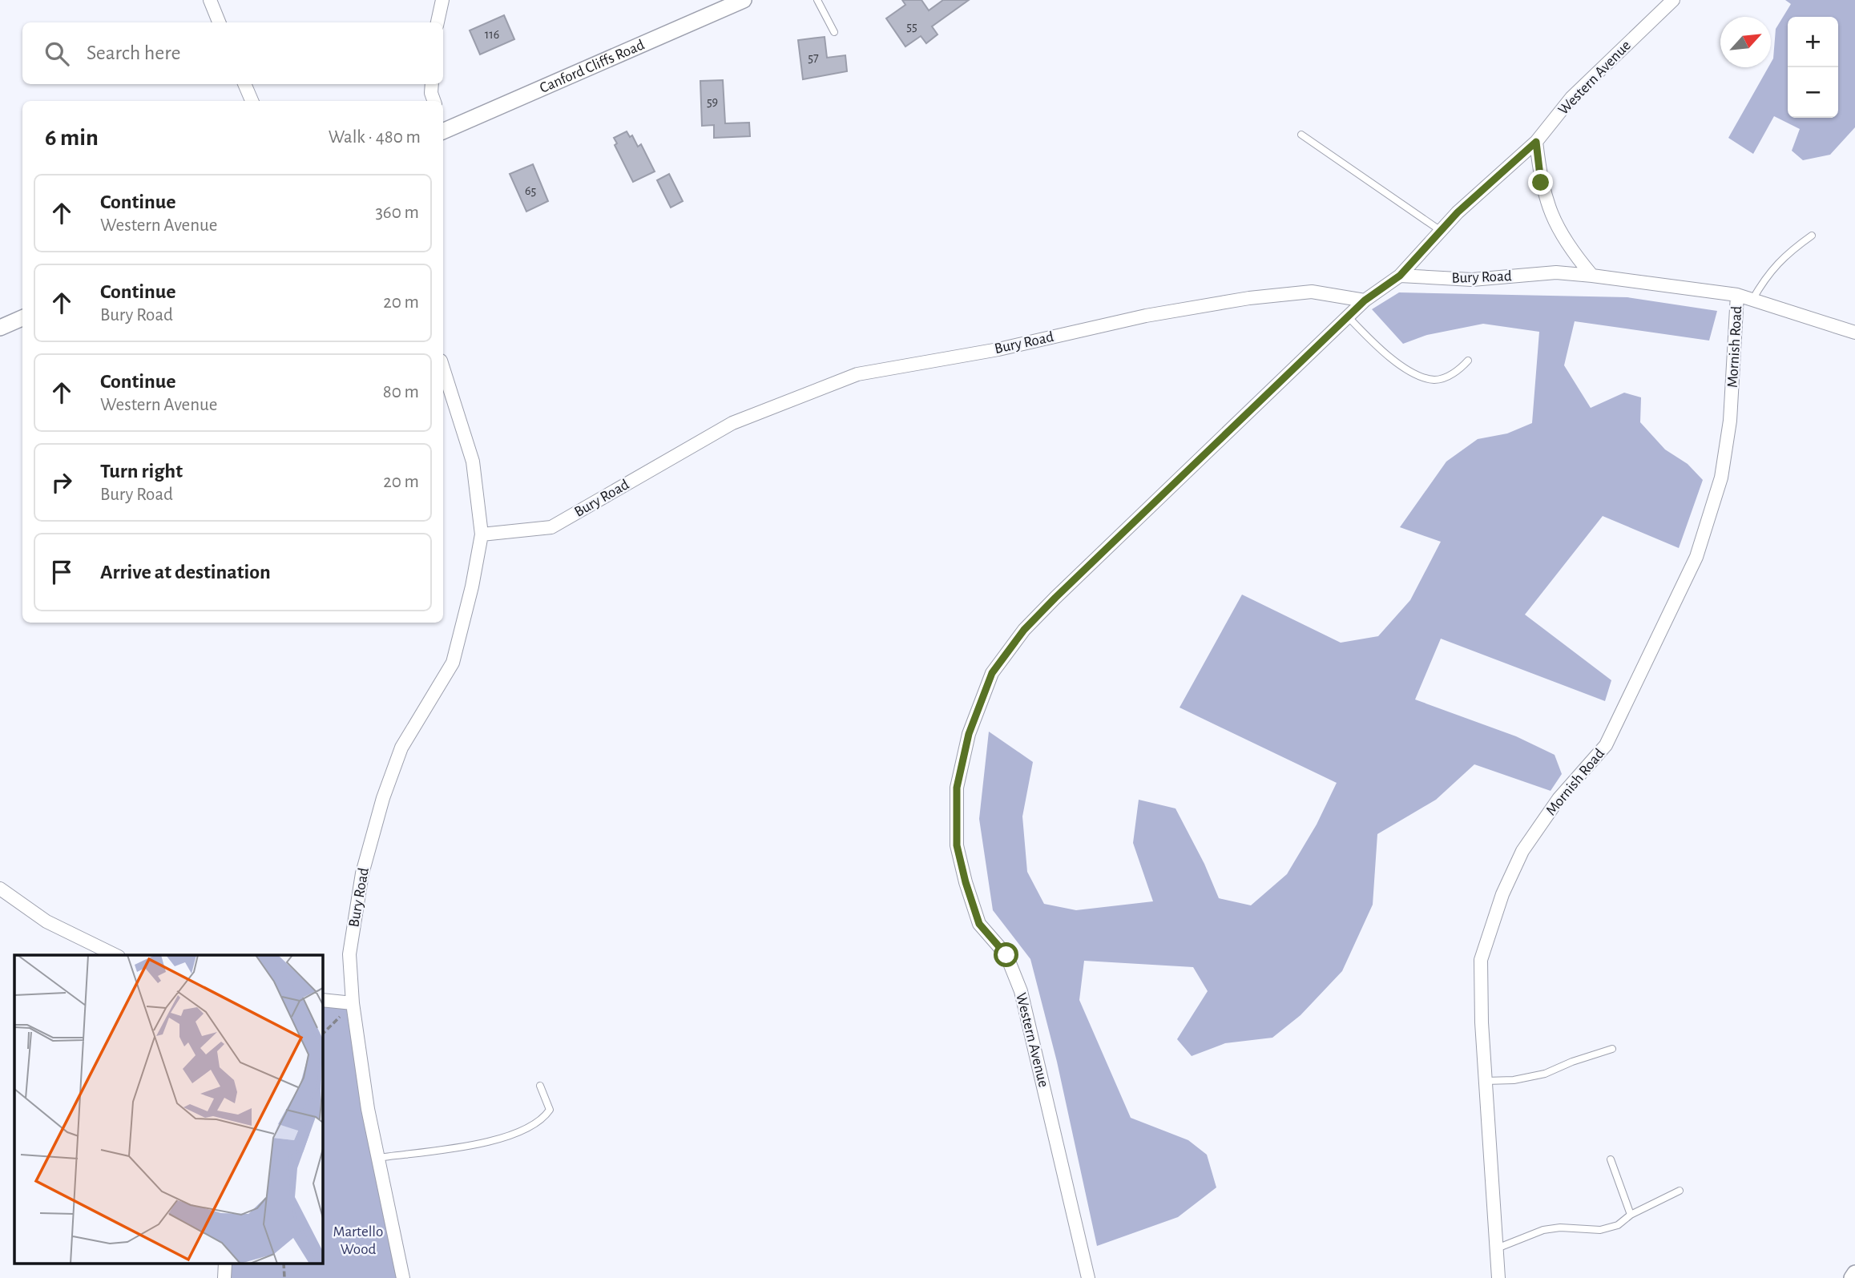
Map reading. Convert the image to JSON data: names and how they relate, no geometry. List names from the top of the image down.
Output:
{
  "streets": {
    "street": [
      "Canford Cliffs Road",
      "Western Avenue",
      "Bury Road",
      "Mornish Road"
    ]
  },
  "crossings": [
    ["Western Avenue", "Bury Road"],
    ["Bury Road", "Mornish Road"]
  ],
  "parks": ["Martello Wood"],
  "house_numbers": [
    "55",
    "116",
    "57",
    "59",
    "65"
  ],
  "north": "top right",
  "page": {
    "map_buttons": ["+", "−"],
    "search": "Search here",
    "heading": ["6 min", "Walk · 480 m"],
    "list": [
      ["Continue", "Western Avenue", "360 m"],
      ["Continue", "Bury Road", "20 m"],
      ["Continue", "Western Avenue", "80 m"],
      ["Turn right", "Bury Road", "20 m"],
      "Arrive at destination"
    ]
  }
}
